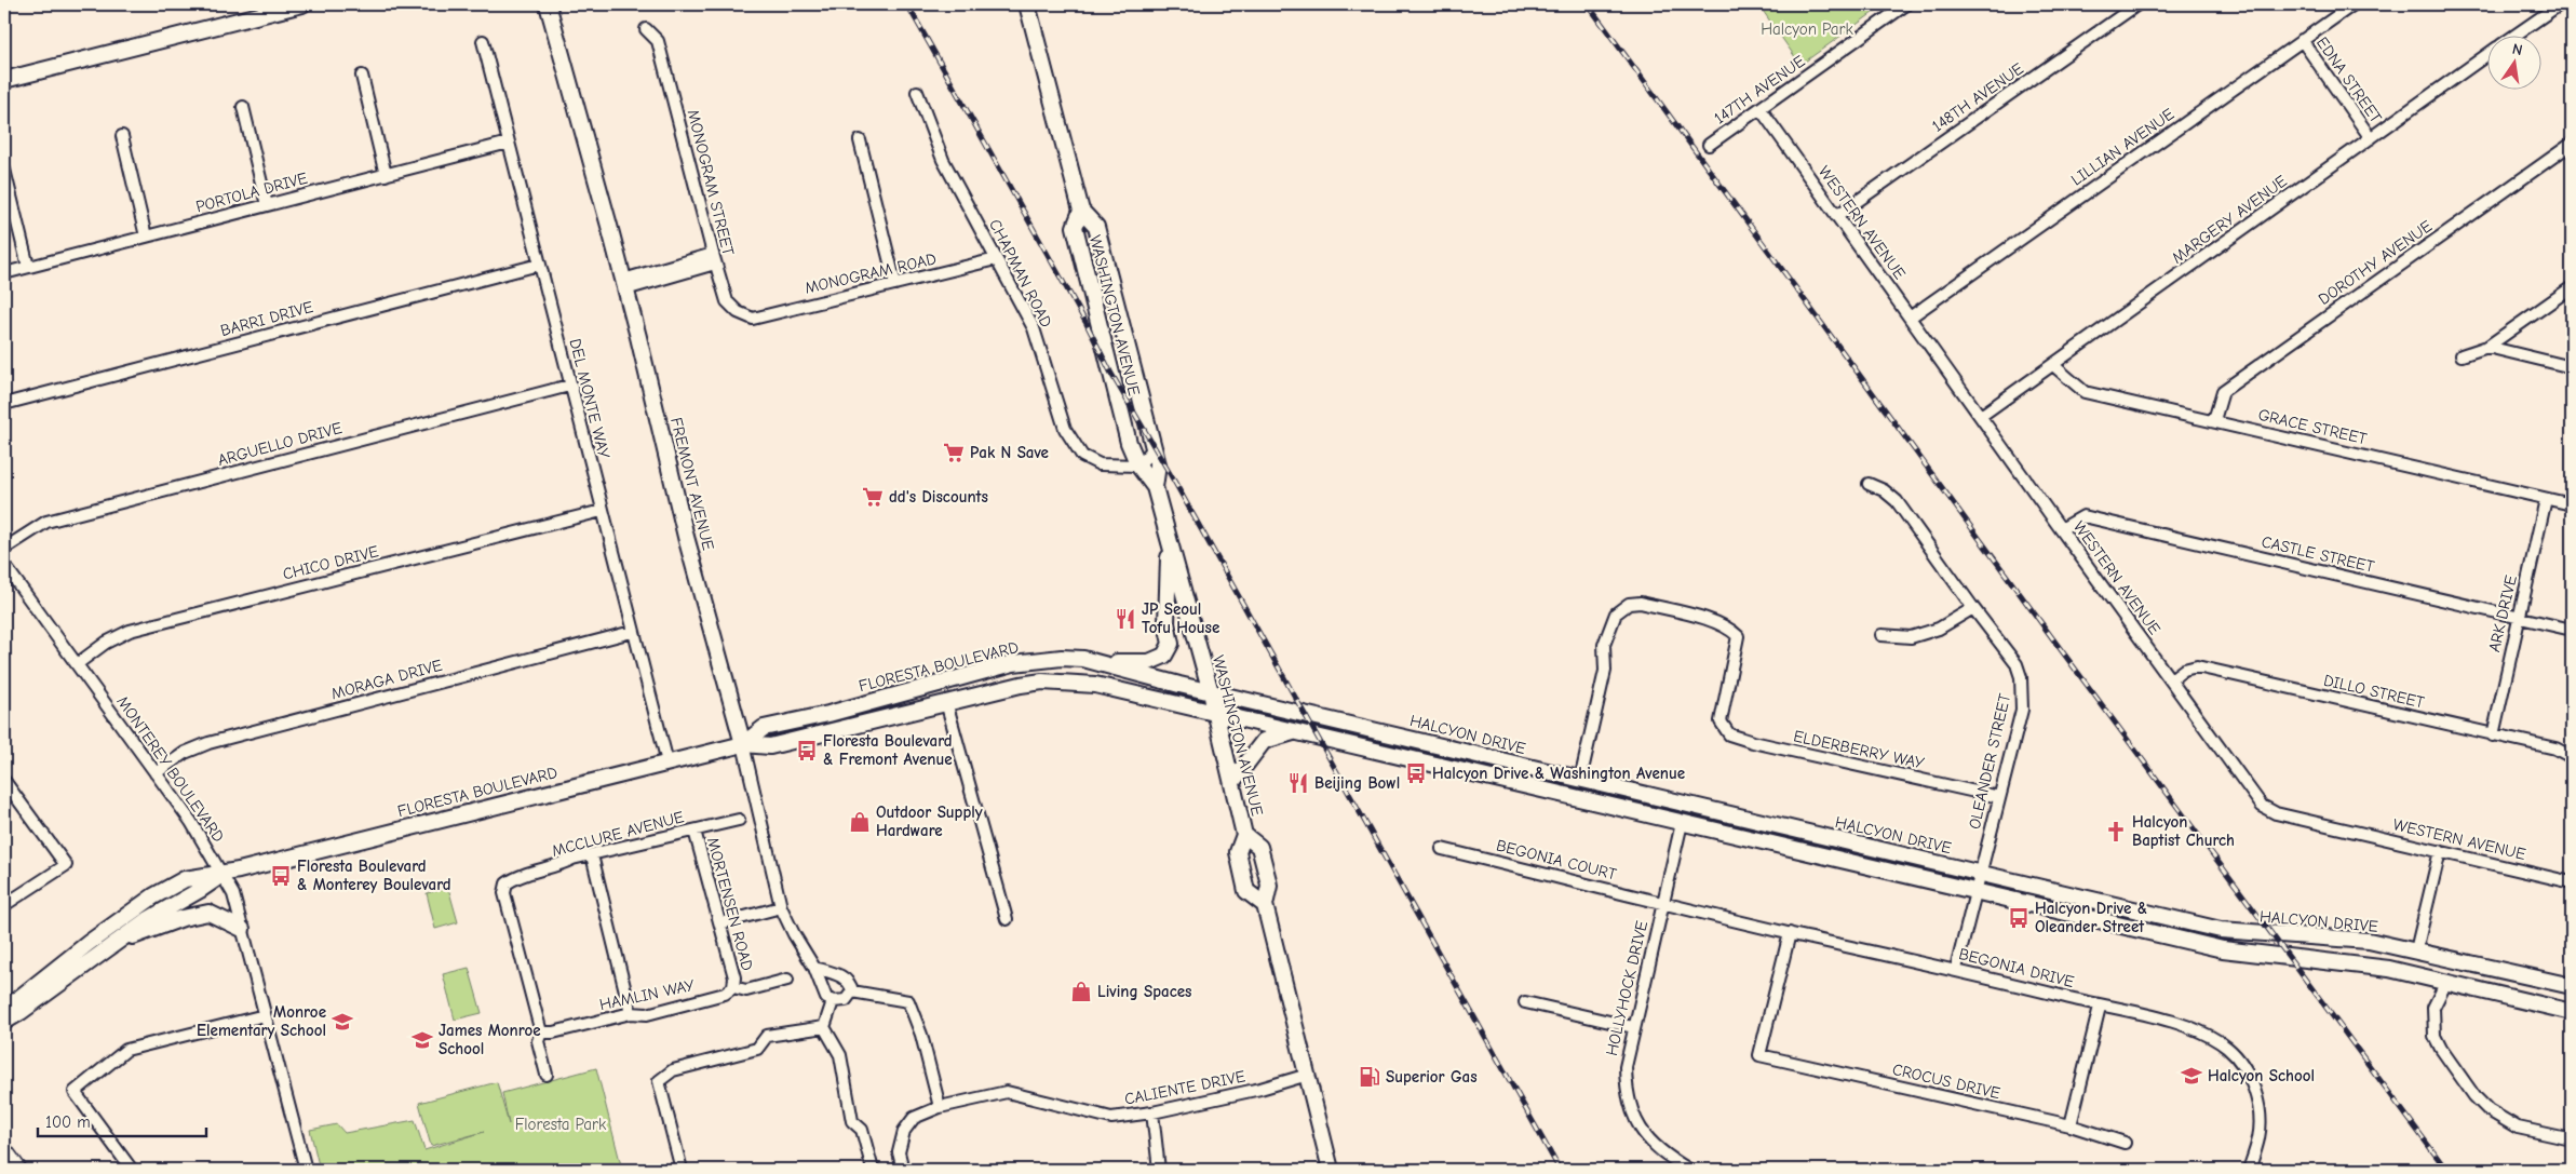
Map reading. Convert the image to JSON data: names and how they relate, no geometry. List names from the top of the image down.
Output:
{
  "streets": {
    "main road": [
      "WASHINGTON AVENUE",
      "FREMONT AVENUE",
      "FLORESTA BOULEVARD",
      "HALCYON DRIVE"
    ],
    "street": [
      "EDNA STREET",
      "147TH AVENUE",
      "148TH AVENUE",
      "LILLIAN AVENUE",
      "MONOGRAM STREET",
      "PORTOLA DRIVE",
      "MARGERY AVENUE",
      "WESTERN AVENUE",
      "DOROTHY AVENUE",
      "MONOGRAM ROAD",
      "CHAPMAN ROAD",
      "BARRI DRIVE",
      "DEL MONTE WAY",
      "GRACE STREET",
      "ARGUELLO DRIVE",
      "CASTLE STREET",
      "CHICO DRIVE",
      "ARK DRIVE",
      "MORAGA DRIVE",
      "DILLO STREET",
      "ELDERBERRY WAY",
      "OLEANDER STREET",
      "MONTEREY BOULEVARD",
      "MCCLURE AVENUE",
      "BEGONIA COURT",
      "MORTENSEN ROAD",
      "BEGONIA DRIVE",
      "HOLLYHOCK DRIVE",
      "HAMLIN WAY",
      "CROCUS DRIVE",
      "CALIENTE DRIVE"
    ]
  },
  "crossings": [
    ["EDNA STREET", "LILLIAN AVENUE"],
    ["EDNA STREET", "MARGERY AVENUE"],
    ["147TH AVENUE", "WESTERN AVENUE"],
    ["148TH AVENUE", "WESTERN AVENUE"],
    ["LILLIAN AVENUE", "WESTERN AVENUE"],
    ["MONOGRAM STREET", "MONOGRAM ROAD"],
    ["PORTOLA DRIVE", "DEL MONTE WAY"],
    ["MARGERY AVENUE", "WESTERN AVENUE"],
    ["MARGERY AVENUE", "GRACE STREET"],
    ["WESTERN AVENUE", "CASTLE STREET"],
    ["WESTERN AVENUE", "DILLO STREET"],
    ["DOROTHY AVENUE", "GRACE STREET"],
    ["MONOGRAM ROAD", "CHAPMAN ROAD"],
    ["CHAPMAN ROAD", "WASHINGTON AVENUE"],
    ["WASHINGTON AVENUE", "FLORESTA BOULEVARD"],
    ["WASHINGTON AVENUE", "HALCYON DRIVE"],
    ["WASHINGTON AVENUE", "CALIENTE DRIVE"],
    ["BARRI DRIVE", "DEL MONTE WAY"],
    ["DEL MONTE WAY", "ARGUELLO DRIVE"],
    ["DEL MONTE WAY", "CHICO DRIVE"],
    ["DEL MONTE WAY", "FLORESTA BOULEVARD"],
    ["DEL MONTE WAY", "MORAGA DRIVE"],
    ["GRACE STREET", "ARK DRIVE"],
    ["FREMONT AVENUE", "FLORESTA BOULEVARD"],
    ["CASTLE STREET", "ARK DRIVE"],
    ["CHICO DRIVE", "MONTEREY BOULEVARD"],
    ["ARK DRIVE", "DILLO STREET"],
    ["FLORESTA BOULEVARD", "HALCYON DRIVE"],
    ["FLORESTA BOULEVARD", "MONTEREY BOULEVARD"],
    ["MORAGA DRIVE", "MONTEREY BOULEVARD"],
    ["HALCYON DRIVE", "ELDERBERRY WAY"],
    ["HALCYON DRIVE", "OLEANDER STREET"],
    ["ELDERBERRY WAY", "OLEANDER STREET"],
    ["OLEANDER STREET", "BEGONIA DRIVE"],
    ["MCCLURE AVENUE", "MORTENSEN ROAD"],
    ["MCCLURE AVENUE", "HAMLIN WAY"],
    ["BEGONIA COURT", "BEGONIA DRIVE"],
    ["BEGONIA COURT", "HOLLYHOCK DRIVE"],
    ["MORTENSEN ROAD", "HAMLIN WAY"],
    ["BEGONIA DRIVE", "HOLLYHOCK DRIVE"],
    ["BEGONIA DRIVE", "CROCUS DRIVE"]
  ],
  "parks": ["Halcyon Park", "Floresta Park"],
  "places": {
    "supermarket": ["Pak N Save", "dd's Discounts"],
    "restaurant": ["JP Seoul Tofu House", "Beijing Bowl"],
    "bus stop": [
      "Floresta Boulevard & Fremont Avenue",
      "Halcyon Drive & Washington Avenue",
      "Floresta Boulevard & Monterey Boulevard",
      "Halcyon Drive & Oleander Street"
    ],
    "shop": ["Outdoor Supply Hardware", "Living Spaces"],
    "church": ["Halcyon Baptist Church"],
    "school or university": ["Monroe Elementary School", "James Monroe School", "Halcyon School"],
    "fuel station": ["Superior Gas"]
  },
  "scale_bar": "100 m",
  "north": "top"
}
